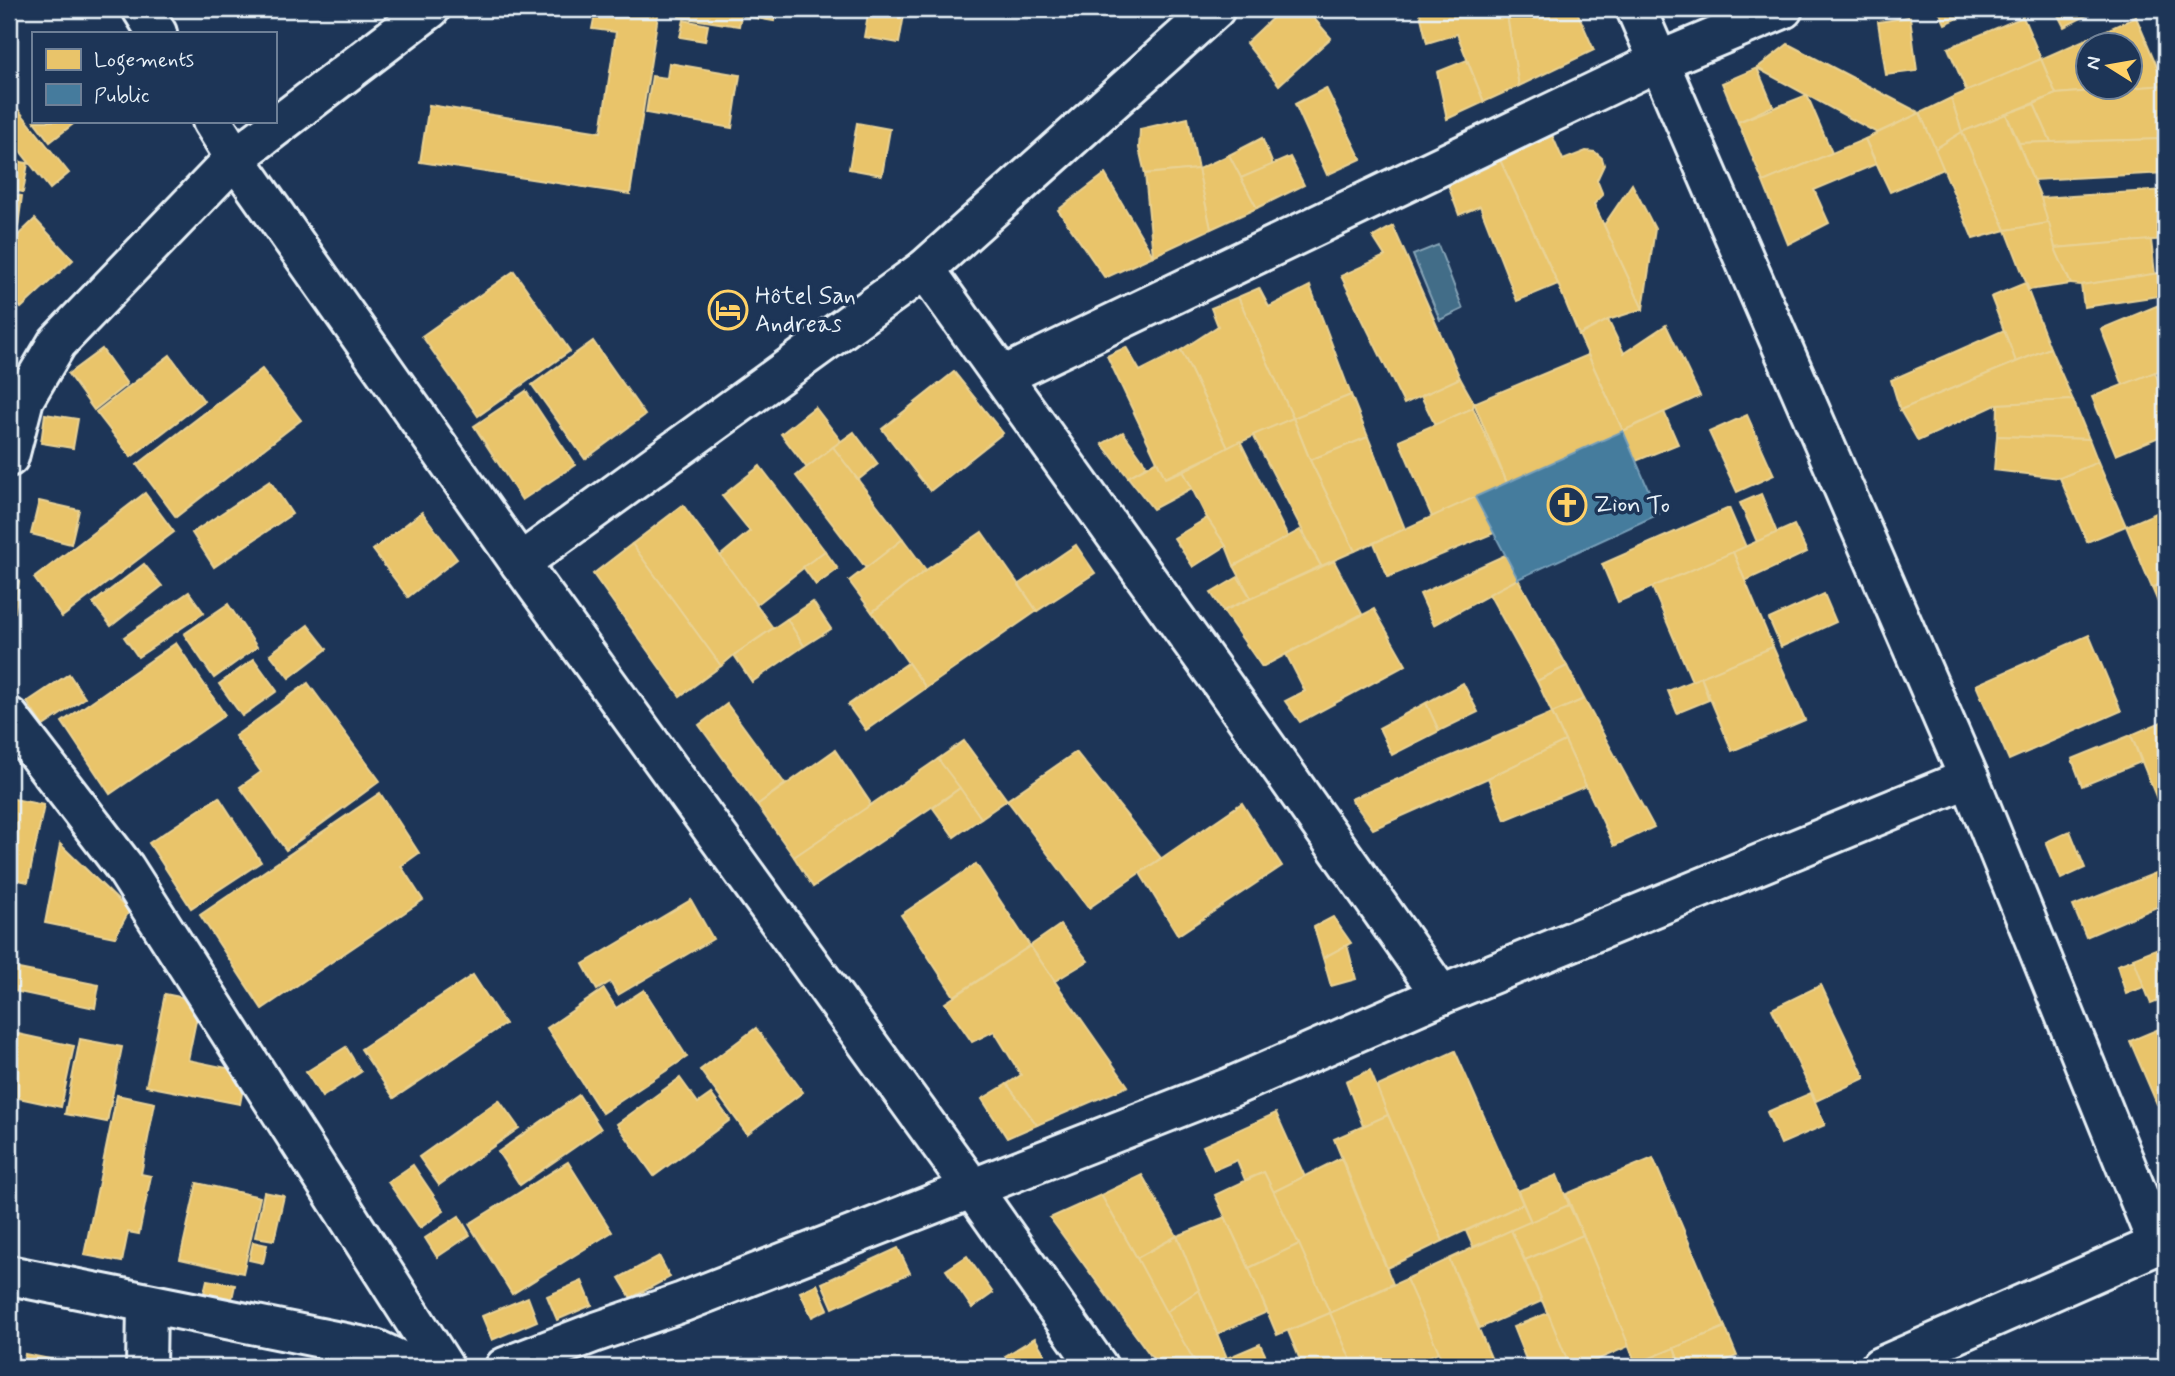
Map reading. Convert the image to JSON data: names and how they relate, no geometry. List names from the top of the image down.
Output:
{
  "places": {
    "hotel": ["Hôtel San Andreas"],
    "church": ["Zion To"]
  },
  "legend": ["Logements", "Public"],
  "north": "left"
}
